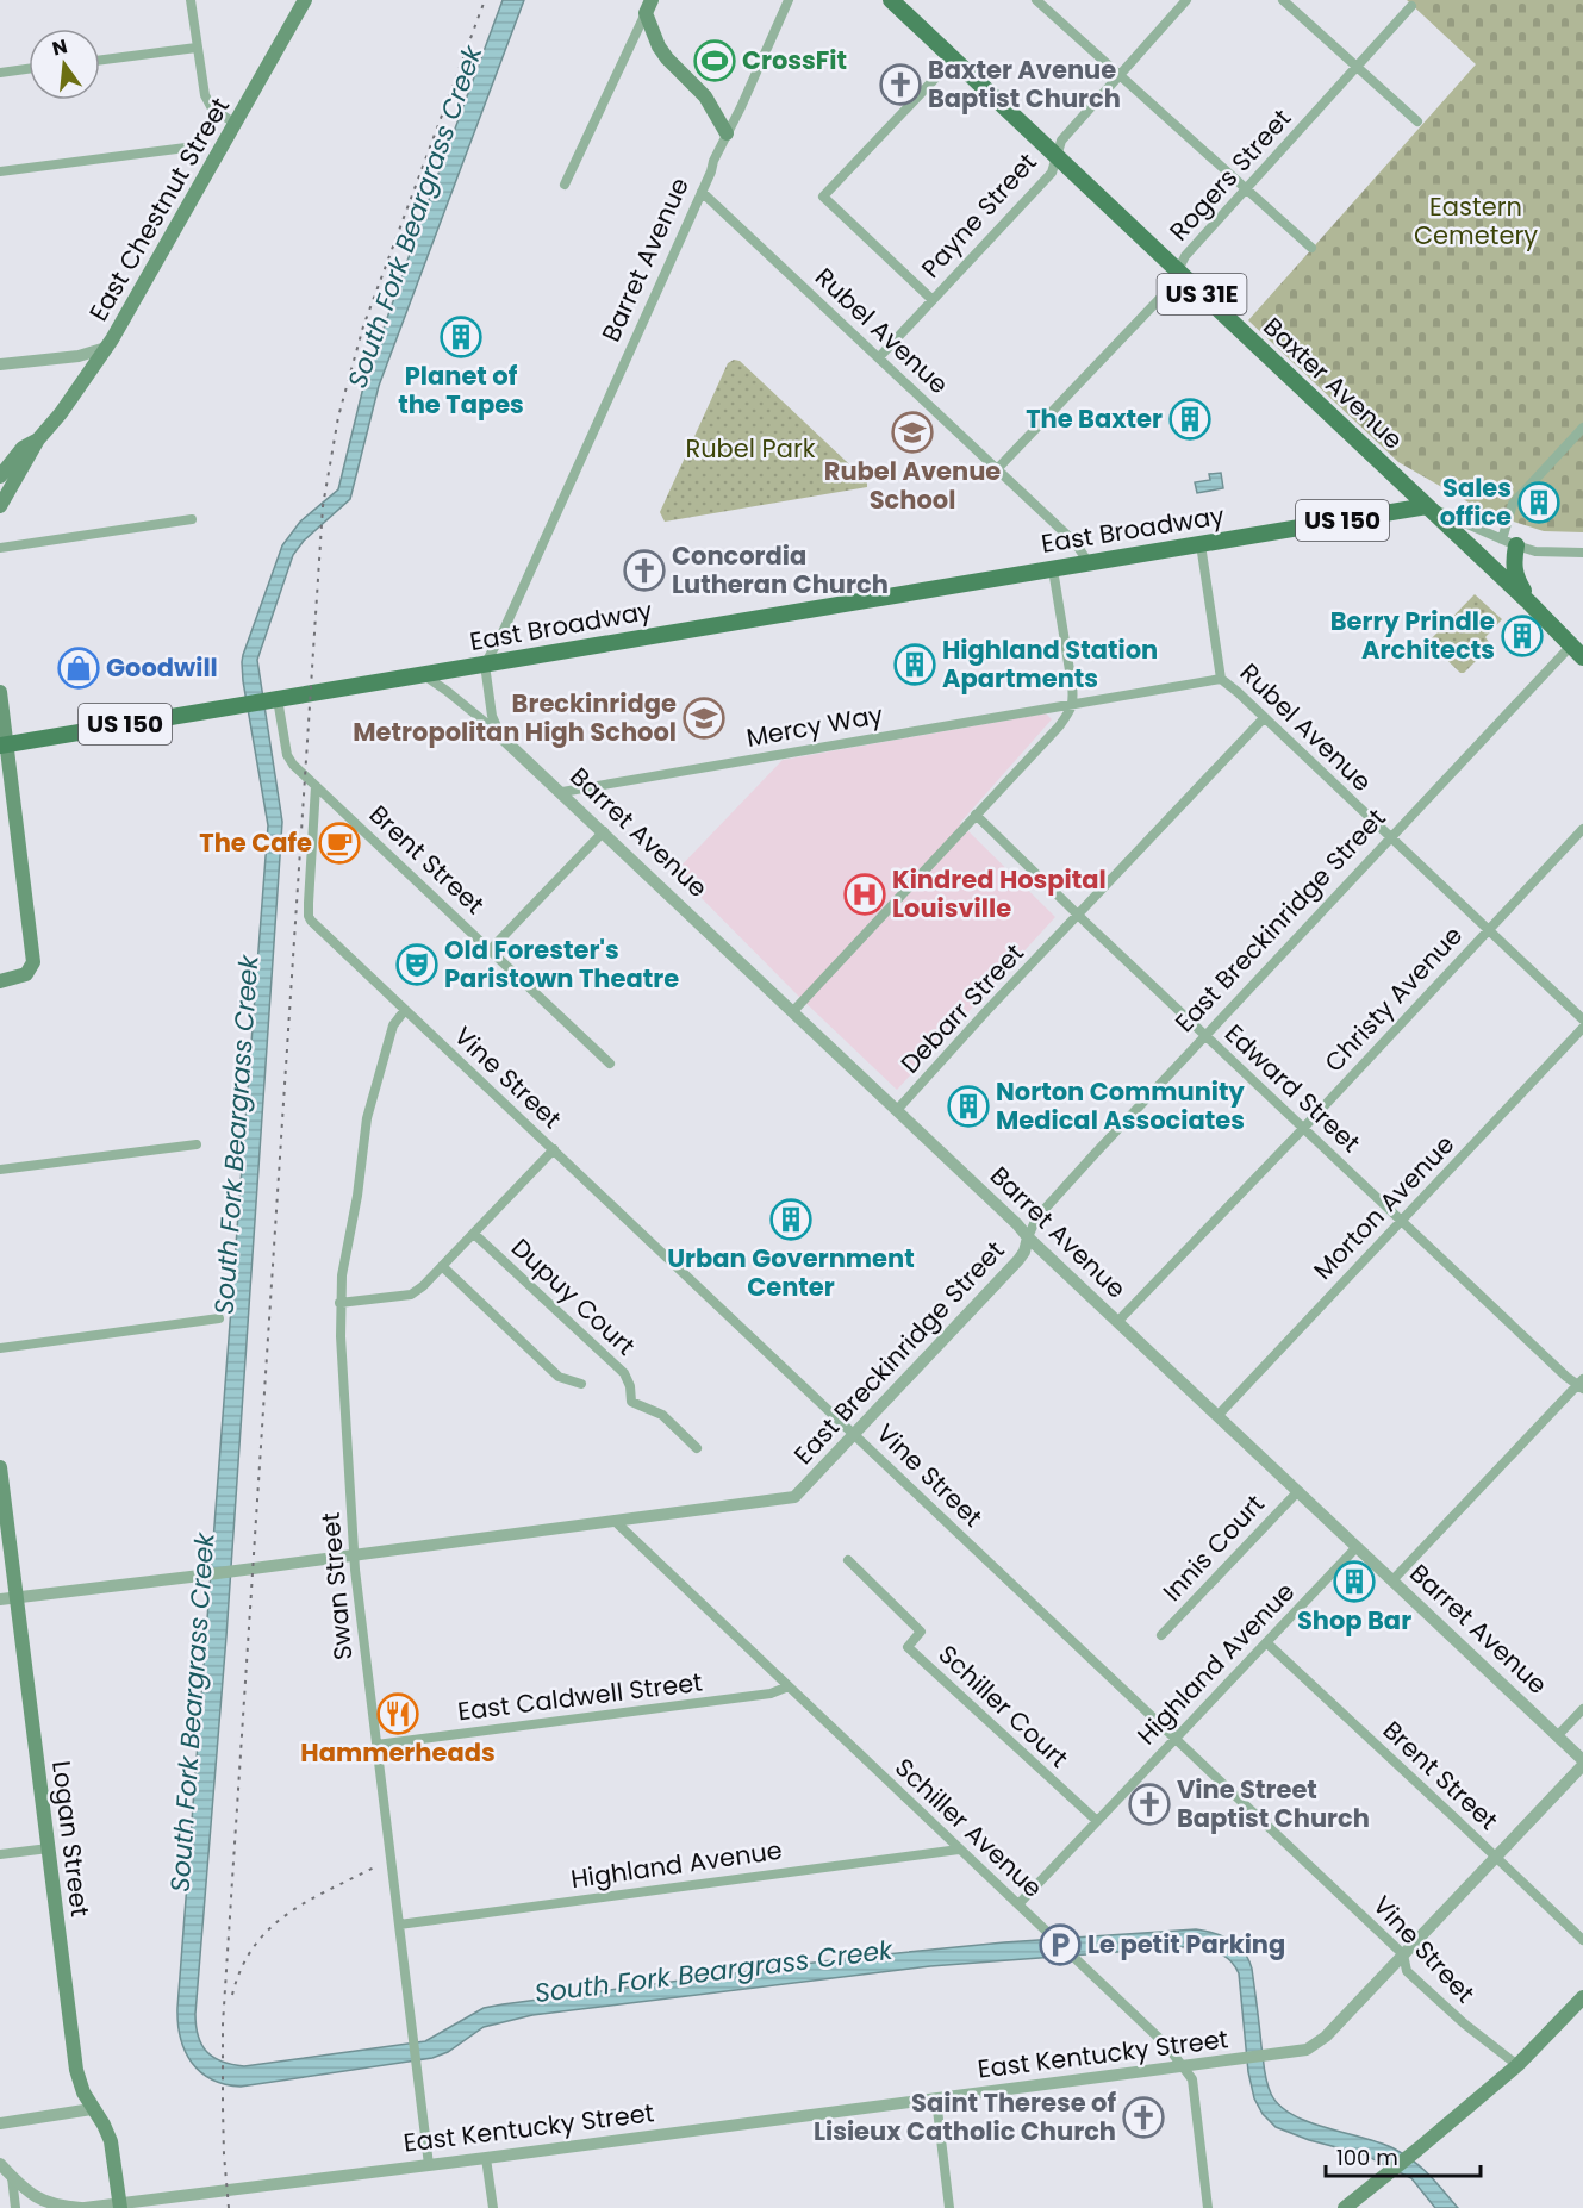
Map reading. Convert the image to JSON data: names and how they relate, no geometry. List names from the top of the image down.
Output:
{
  "streets": {
    "main road": [
      "East Chestnut Street",
      "US 31E",
      "Baxter Avenue",
      "US 150",
      "East Broadway",
      "Logan Street"
    ],
    "street": [
      "Rogers Street",
      "Payne Street",
      "Barret Avenue",
      "Rubel Avenue",
      "Mercy Way",
      "Brent Street",
      "East Breckinridge Street",
      "Christy Avenue",
      "Debarr Street",
      "Vine Street",
      "Edward Street",
      "Morton Avenue",
      "Dupuy Court",
      "Innis Court",
      "Swan Street",
      "Highland Avenue",
      "East Caldwell Street",
      "Schiller Court",
      "Schiller Avenue",
      "East Kentucky Street"
    ]
  },
  "crossings": [
    ["Rogers Street", "Rubel Avenue"],
    ["Rogers Street", "Baxter Avenue"],
    ["Payne Street", "Rubel Avenue"],
    ["Payne Street", "Baxter Avenue"],
    ["Barret Avenue", "Rubel Avenue"],
    ["Barret Avenue", "East Broadway"],
    ["Barret Avenue", "Mercy Way"],
    ["Barret Avenue", "East Breckinridge Street"],
    ["Barret Avenue", "Christy Avenue"],
    ["Barret Avenue", "Debarr Street"],
    ["Barret Avenue", "Morton Avenue"],
    ["Barret Avenue", "Innis Court"],
    ["Barret Avenue", "Highland Avenue"],
    ["Barret Avenue", "East Kentucky Street"],
    ["Rubel Avenue", "East Broadway"],
    ["Rubel Avenue", "Mercy Way"],
    ["Rubel Avenue", "East Breckinridge Street"],
    ["Rubel Avenue", "Christy Avenue"],
    ["Rubel Avenue", "Debarr Street"],
    ["Baxter Avenue", "East Broadway"],
    ["Baxter Avenue", "East Breckinridge Street"],
    ["East Broadway", "Brent Street"],
    ["Brent Street", "Vine Street"],
    ["Brent Street", "Highland Avenue"],
    ["Brent Street", "East Kentucky Street"],
    ["East Breckinridge Street", "Vine Street"],
    ["East Breckinridge Street", "Edward Street"],
    ["East Breckinridge Street", "Swan Street"],
    ["East Breckinridge Street", "Schiller Avenue"],
    ["East Breckinridge Street", "Logan Street"],
    ["Christy Avenue", "Edward Street"],
    ["Debarr Street", "Edward Street"],
    ["Vine Street", "Swan Street"],
    ["Vine Street", "Highland Avenue"],
    ["Vine Street", "East Kentucky Street"],
    ["Edward Street", "Morton Avenue"],
    ["Swan Street", "Highland Avenue"],
    ["Swan Street", "East Caldwell Street"],
    ["Swan Street", "East Kentucky Street"],
    ["Highland Avenue", "Schiller Court"],
    ["Highland Avenue", "Schiller Avenue"],
    ["East Caldwell Street", "Schiller Avenue"],
    ["Schiller Avenue", "East Kentucky Street"],
    ["Logan Street", "East Kentucky Street"]
  ],
  "water": ["South Fork Beargrass Creek"],
  "parks": ["Eastern Cemetery", "Rubel Park"],
  "places": {
    "sports": ["CrossFit"],
    "church": [
      "Baxter Avenue Baptist Church",
      "Concordia Lutheran Church",
      "Vine Street Baptist Church",
      "Saint Therese of Lisieux Catholic Church"
    ],
    "building": [
      "Planet of the Tapes",
      "The Baxter",
      "Sales office",
      "Berry Prindle Architects",
      "Highland Station Apartments",
      "Norton Community Medical Associates",
      "Urban Government Center",
      "Shop Bar"
    ],
    "school or university": ["Rubel Avenue School", "Breckinridge Metropolitan High School"],
    "shop": ["Goodwill"],
    "cafe": ["The Cafe"],
    "hospital": ["Kindred Hospital Louisville"],
    "theatre": ["Old Forester's Paristown Theatre"],
    "restaurant": ["Hammerheads"],
    "parking": ["Le petit Parking"]
  },
  "scale_bar": "100 m",
  "north": "top"
}
